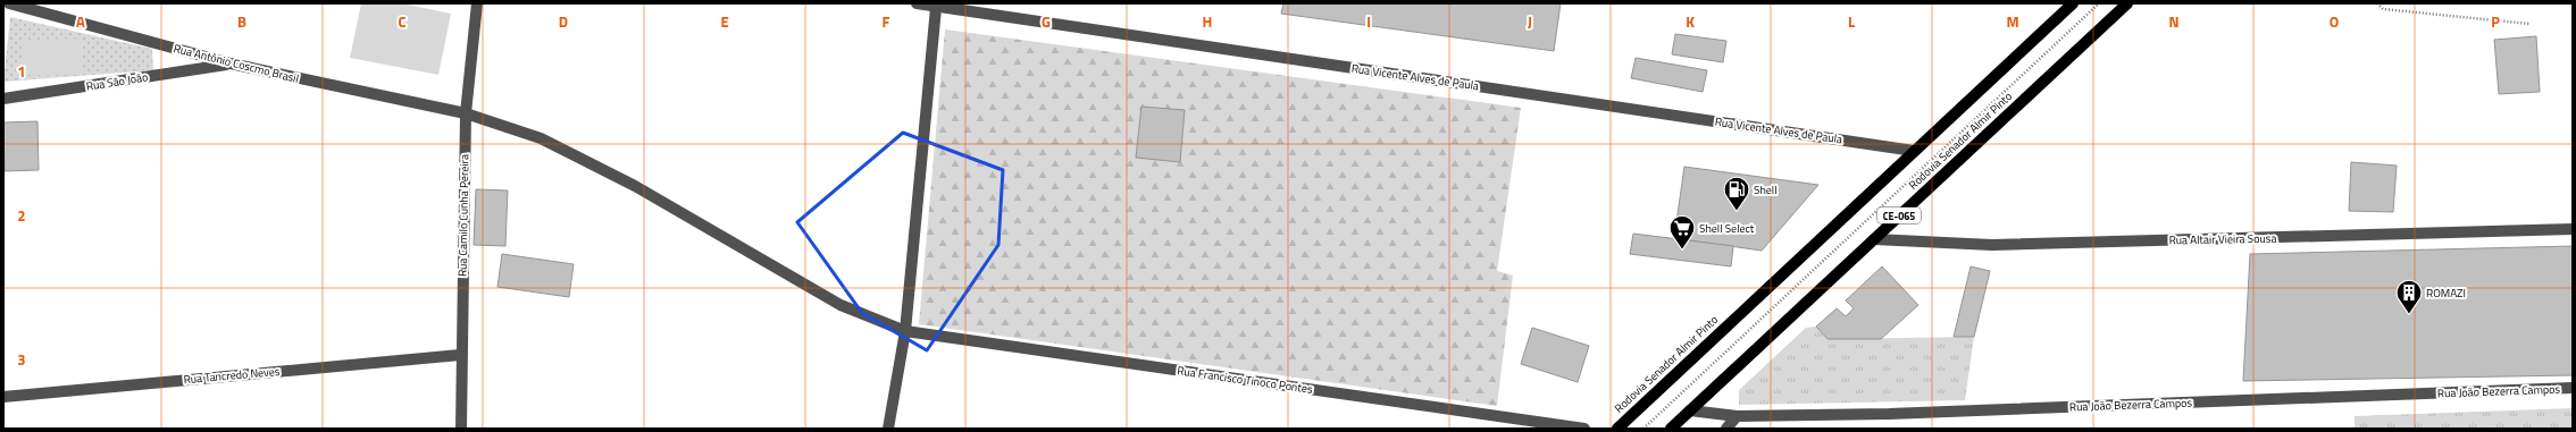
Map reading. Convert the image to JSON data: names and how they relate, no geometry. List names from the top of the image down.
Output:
{
  "streets": {
    "main road": ["Rodovia Senador Almir Pinto", "CE-065"],
    "street": [
      "Rua Antônio Coscmo Brasil",
      "Rua Vicente Alves de Paula",
      "Rua Sāo Joāo",
      "Rua Camilo Cunha Pereira",
      "Rua Altair Vieira Sousa",
      "Rua Tancredo Neves",
      "Rua Francisco Tinoco Pontes",
      "Rua João Bezerra Campos"
    ]
  },
  "crossings": [
    ["Rua Antônio Coscmo Brasil", "Rua Sāo Joāo"],
    ["Rua Antônio Coscmo Brasil", "Rua Camilo Cunha Pereira"],
    ["Rua Antônio Coscmo Brasil", "Rua Francisco Tinoco Pontes"],
    ["Rua Vicente Alves de Paula", "Rodovia Senador Almir Pinto"],
    ["Rodovia Senador Almir Pinto", "Rua Altair Vieira Sousa"],
    ["Rodovia Senador Almir Pinto", "Rua João Bezerra Campos"],
    ["Rua Camilo Cunha Pereira", "Rua Tancredo Neves"]
  ],
  "places": {
    "fuel station": ["Shell"],
    "supermarket": ["Shell Select"],
    "building": ["ROMAZI"]
  },
  "grid": {
    "columns": [
      "A",
      "B",
      "C",
      "D",
      "E",
      "F",
      "G",
      "H",
      "I",
      "J",
      "K",
      "L",
      "M",
      "N",
      "O",
      "P"
    ],
    "rows": ["1", "2", "3"]
  }
}
